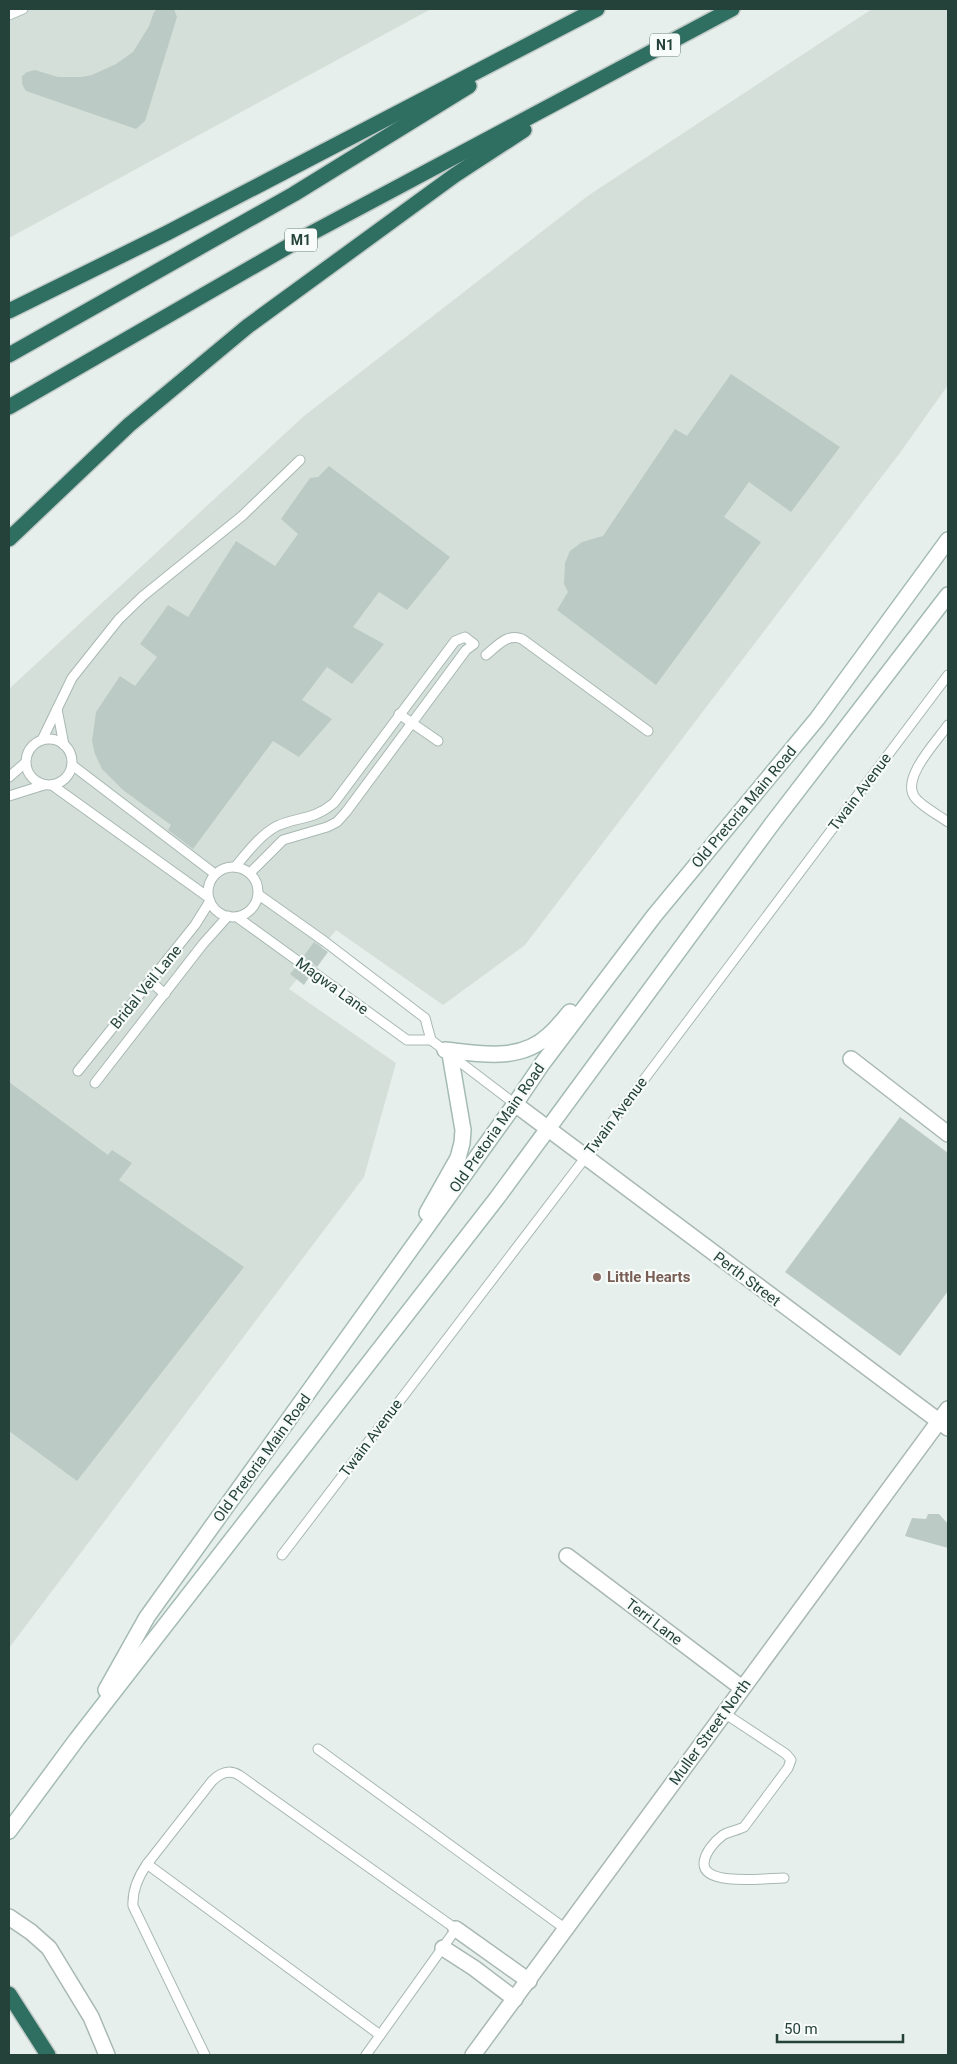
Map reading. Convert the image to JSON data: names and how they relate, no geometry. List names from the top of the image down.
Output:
{
  "streets": {
    "highway": ["N1", "M1"],
    "main road": [
      "Old Pretoria Main Road",
      "Perth Street",
      "Terri Lane",
      "Muller Street North"
    ],
    "lane": ["Twain Avenue", "Magwa Lane", "Bridal Veil Lane"]
  },
  "crossings": [
    ["N1", "M1"],
    ["Twain Avenue", "Perth Street"],
    ["Old Pretoria Main Road", "Perth Street"],
    ["Magwa Lane", "Bridal Veil Lane"],
    ["Perth Street", "Muller Street North"],
    ["Terri Lane", "Muller Street North"]
  ],
  "places": ["Little Hearts"],
  "scale_bar": "50 m"
}
